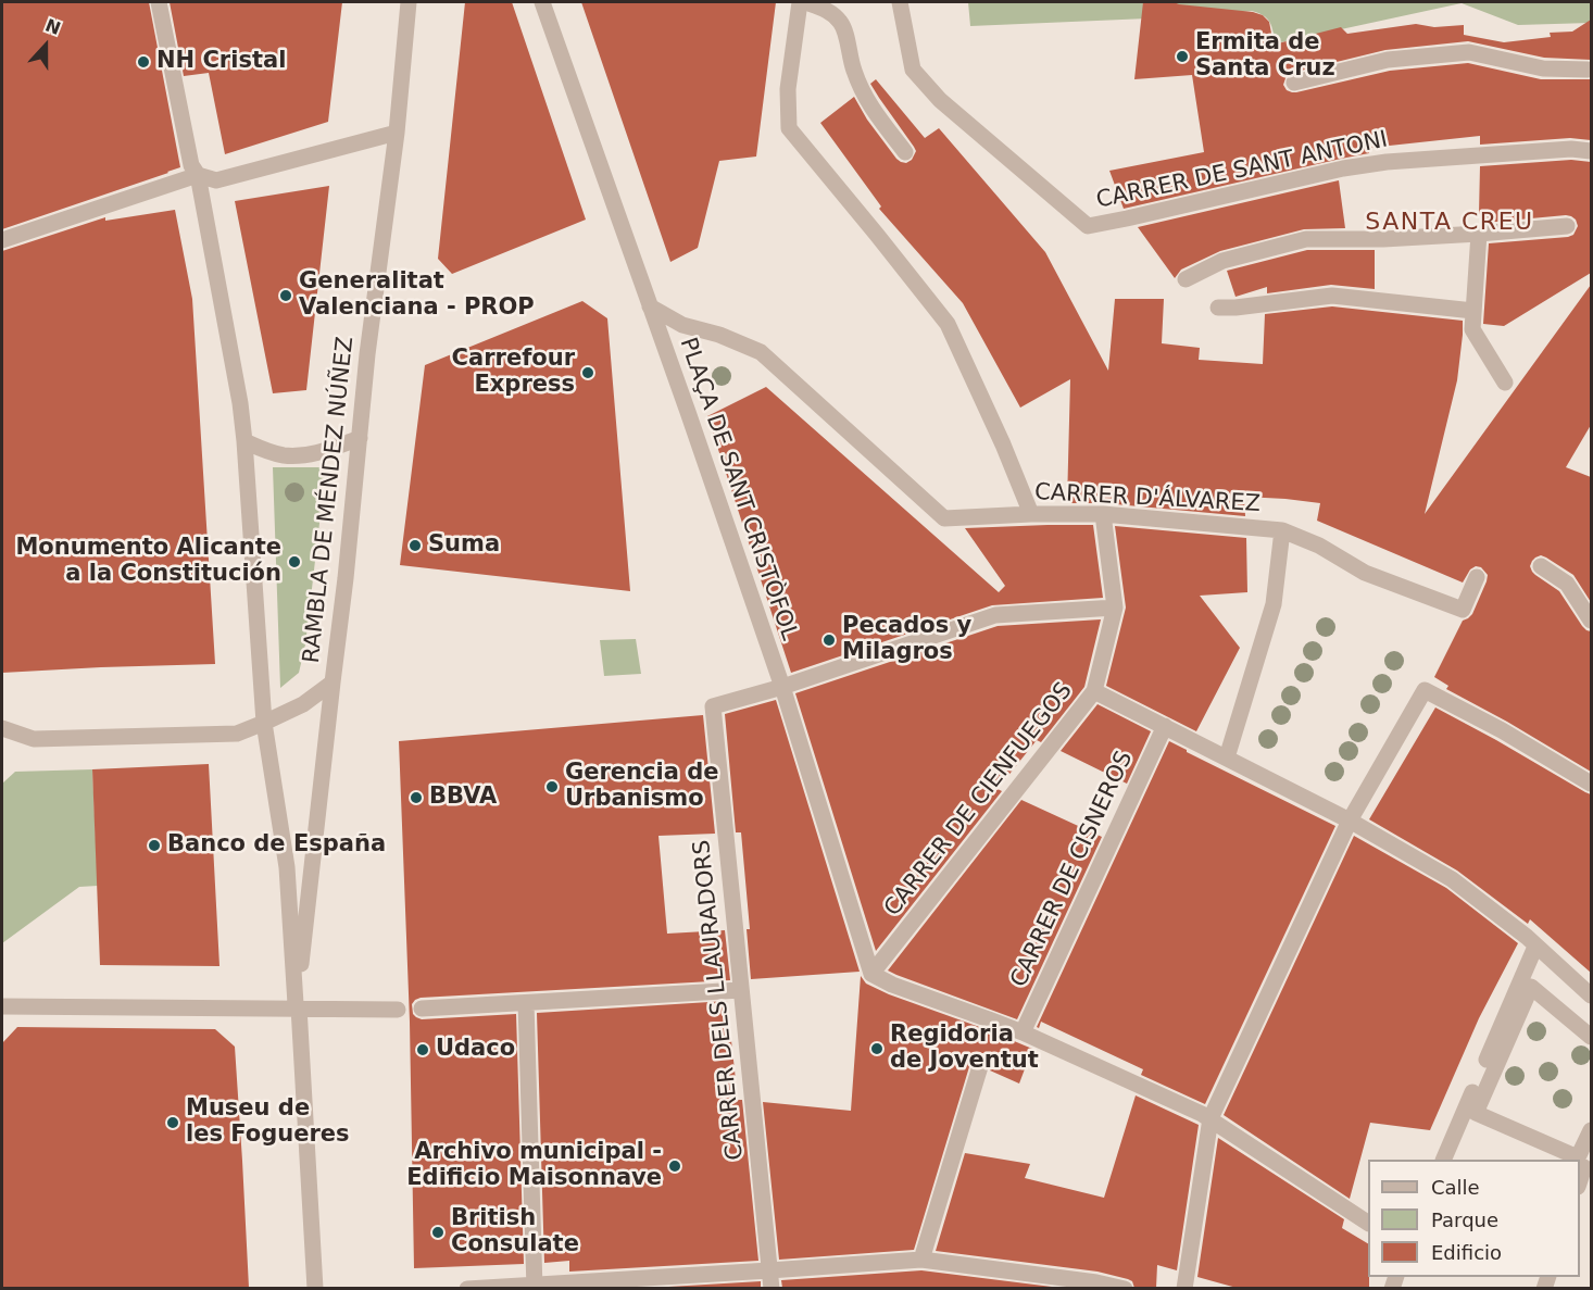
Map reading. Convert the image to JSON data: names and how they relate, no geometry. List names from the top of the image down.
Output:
{
  "streets": {
    "street": [
      "CARRER DE SANT ANTONI",
      "PLAÇA DE SANT CRISTÒFOL",
      "CARRER D'ÁLVAREZ",
      "RAMBLA DE MÉNDEZ NÚÑEZ",
      "CARRER DE CIENFUEGOS",
      "CARRER DE CISNEROS",
      "CARRER DELS LLAURADORS"
    ]
  },
  "crossings": [
    ["PLAÇA DE SANT CRISTÒFOL", "CARRER D'ÁLVAREZ"],
    ["PLAÇA DE SANT CRISTÒFOL", "CARRER DE CIENFUEGOS"],
    ["PLAÇA DE SANT CRISTÒFOL", "CARRER DELS LLAURADORS"]
  ],
  "districts": ["SANTA CREU"],
  "places": [
    "Ermita de Santa Cruz",
    "NH Cristal",
    "Generalitat Valenciana - PROP",
    "Carrefour Express",
    "Suma",
    "Monumento Alicante a la Constitución",
    "Pecados y Milagros",
    "Gerencia de Urbanismo",
    "BBVA",
    "Banco de España",
    "Regidoria de Joventut",
    "Udaco",
    "Museu de les Fogueres",
    "Archivo municipal - Edificio Maisonnave",
    "British Consulate"
  ],
  "legend": ["Calle", "Parque", "Edificio"],
  "north": "top"
}
